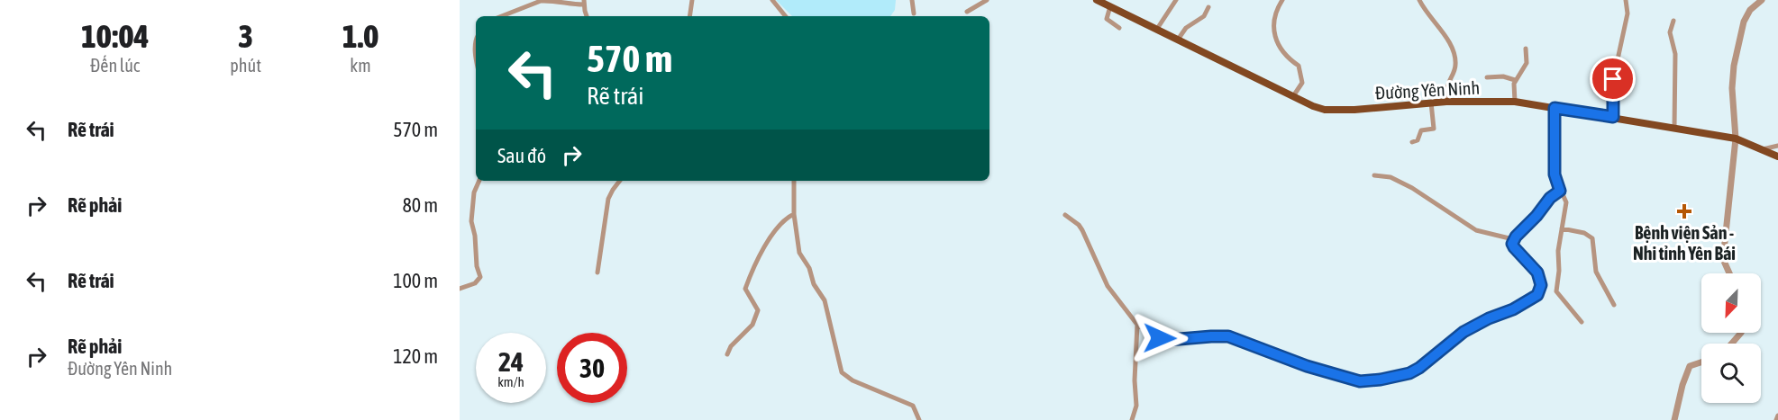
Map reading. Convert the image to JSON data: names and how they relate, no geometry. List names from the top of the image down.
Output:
{
  "streets": {
    "main road": ["Đường Yên Ninh"]
  },
  "places": {
    "health": ["Bệnh viện Sản - Nhi tỉnh Yên Bái"]
  },
  "north": "bottom left",
  "page": {
    "eta": [
      "10:04",
      "Đến lúc",
      "3",
      "phút",
      "1.0",
      "km"
    ],
    "turn": ["570 m", "Rẽ trái"],
    "list": [
      {
        "name": "Rẽ trái",
        "value": "570 m"
      },
      {
        "name": "Rẽ phải",
        "value": "80 m"
      },
      {
        "name": "Rẽ trái",
        "value": "100 m"
      },
      {
        "name": "Rẽ phải",
        "note": "Đường Yên Ninh",
        "value": "120 m"
      }
    ],
    "then": "Sau đó",
    "speed": "24 km/h",
    "limit": "30"
  }
}
